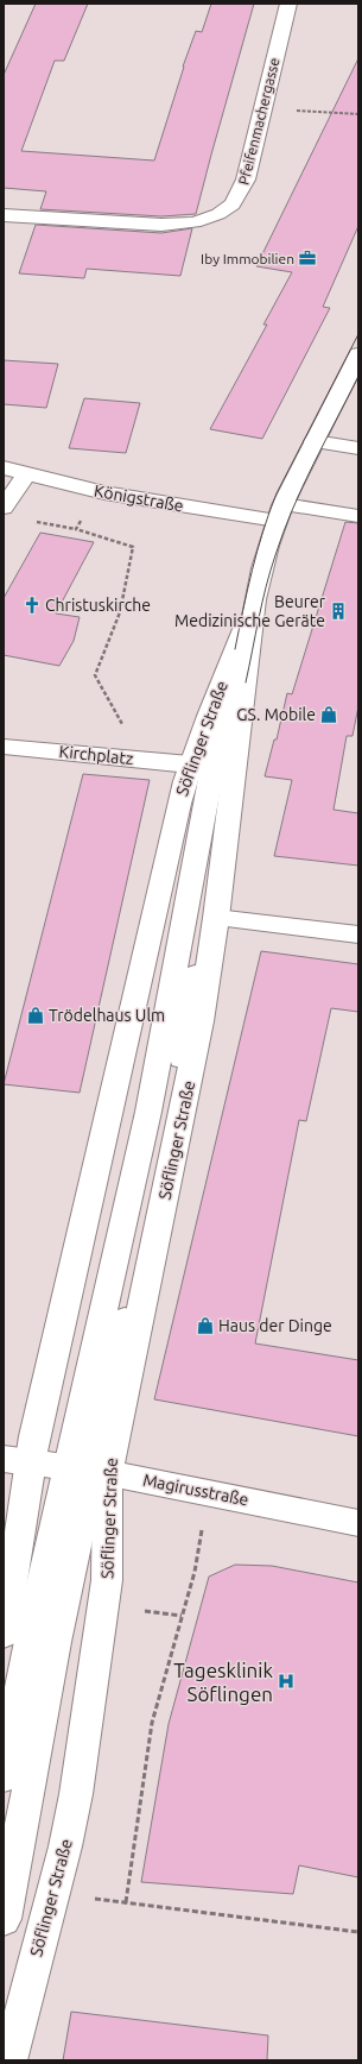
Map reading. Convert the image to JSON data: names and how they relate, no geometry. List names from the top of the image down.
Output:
{
  "streets": {
    "street": [
      "Pfeifenmachergasse",
      "Königstraße",
      "Söflinger Straße",
      "Kirchplatz",
      "Magirusstraße"
    ]
  },
  "crossings": [
    ["Königstraße", "Söflinger Straße"],
    ["Söflinger Straße", "Kirchplatz"],
    ["Söflinger Straße", "Magirusstraße"]
  ],
  "places": {
    "office": ["Iby Immobilien"],
    "church": ["Christuskirche"],
    "building": ["Beurer Medizinische Geräte"],
    "shop": ["GS. Mobile", "Trödelhaus Ulm", "Haus der Dinge"],
    "hospital": ["Tagesklinik Söflingen"]
  }
}
